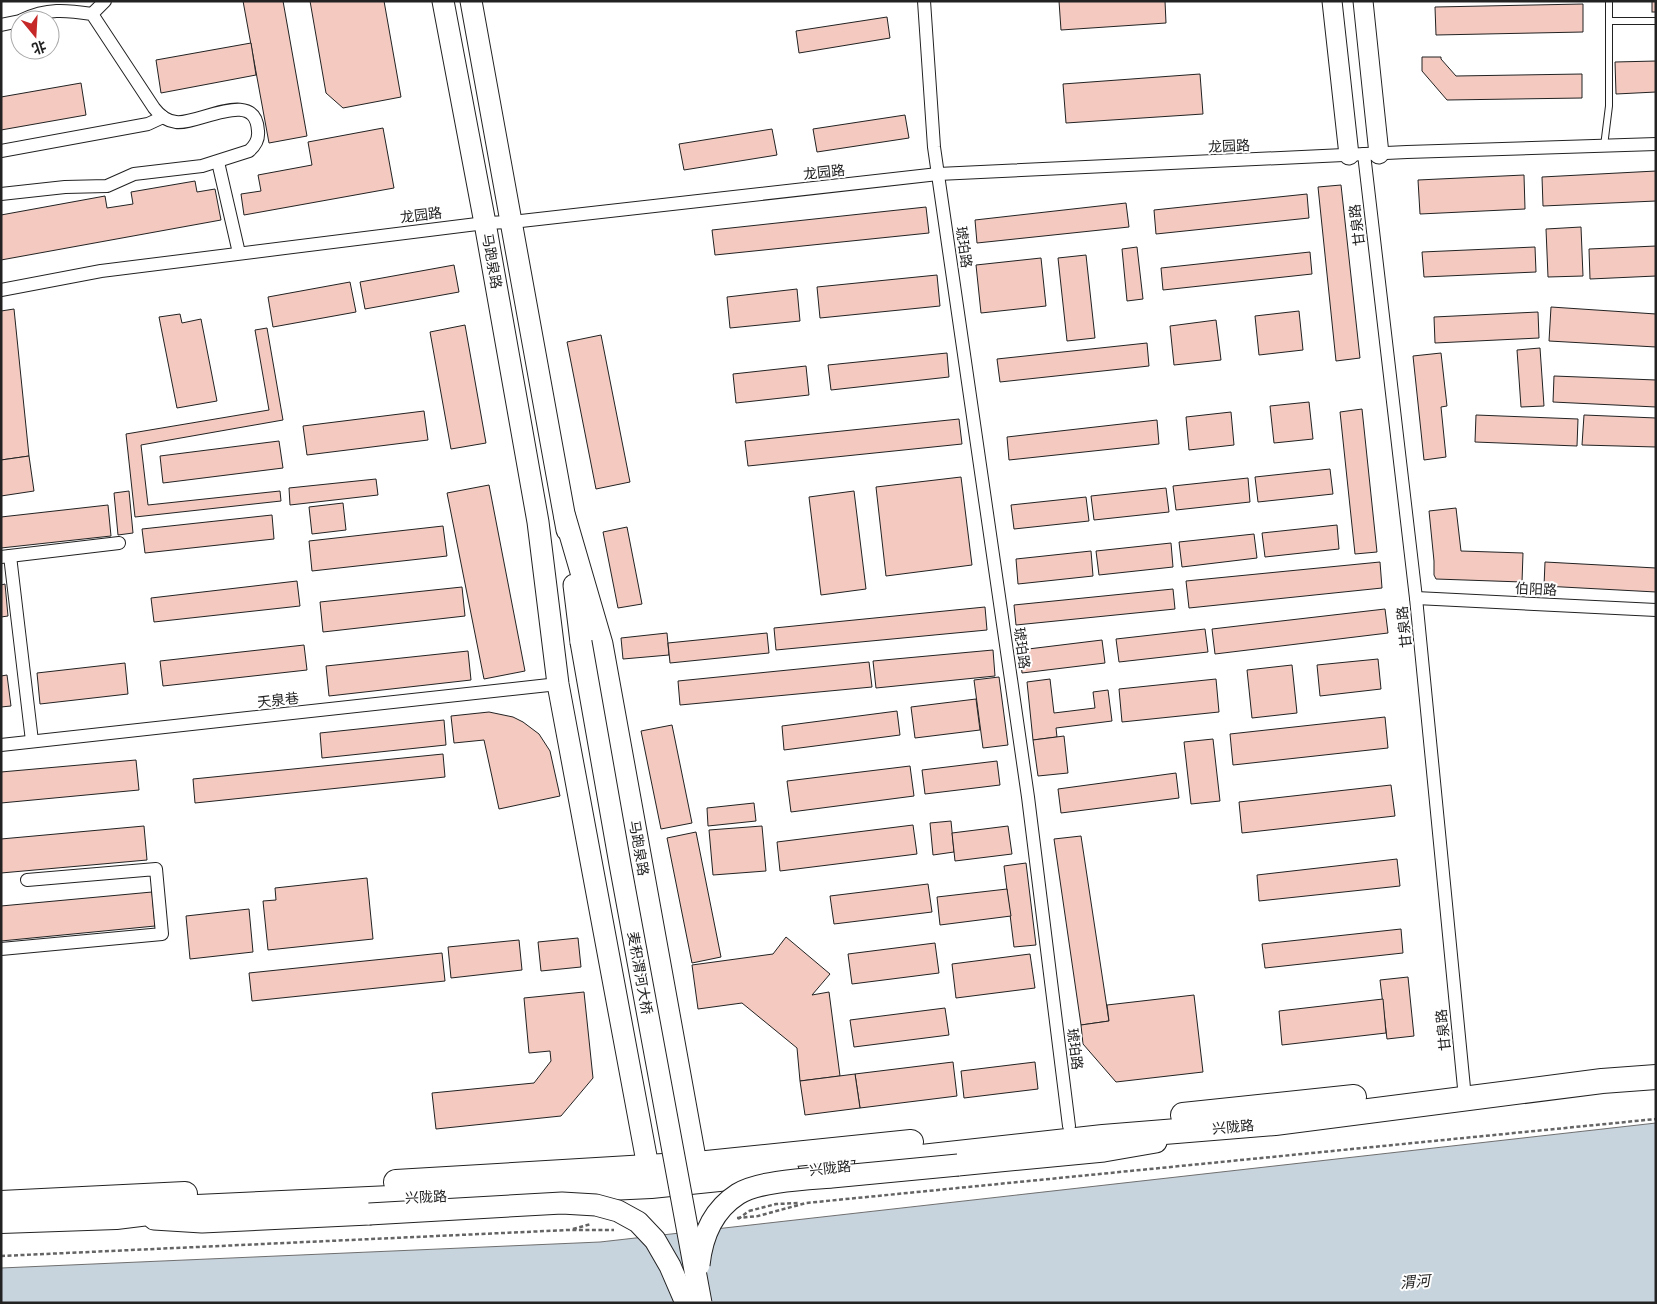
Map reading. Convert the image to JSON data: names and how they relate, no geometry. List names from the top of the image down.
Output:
{
  "streets": {
    "highway": ["兴陇路"],
    "main road": ["马跑泉路", "麦积渭河大桥"],
    "street": [
      "龙园路",
      "甘泉路",
      "琥珀路",
      "伯阳路",
      "天泉巷"
    ]
  },
  "crossings": [
    ["龙园路", "甘泉路"],
    ["龙园路", "琥珀路"],
    ["龙园路", "马跑泉路"],
    ["甘泉路", "伯阳路"],
    ["甘泉路", "兴陇路"],
    ["琥珀路", "兴陇路"],
    ["马跑泉路", "天泉巷"],
    ["马跑泉路", "麦积渭河大桥"],
    ["马跑泉路", "兴陇路"]
  ],
  "water": ["渭河"],
  "north": "bottom"
}
